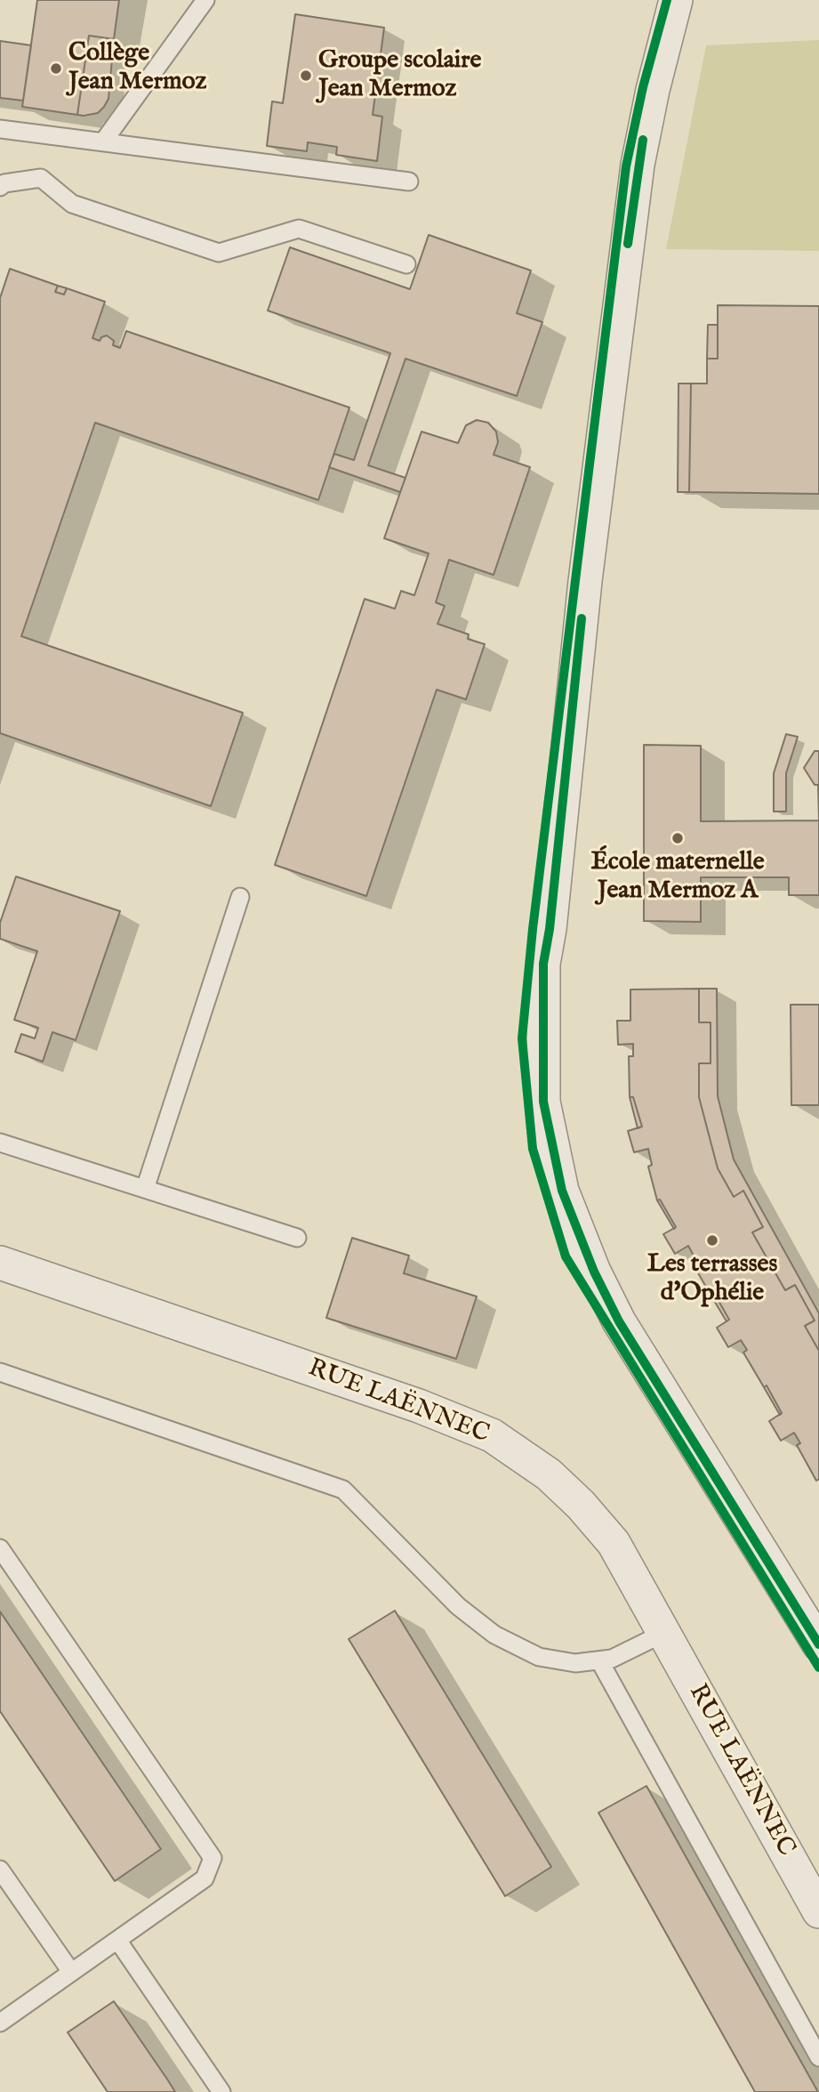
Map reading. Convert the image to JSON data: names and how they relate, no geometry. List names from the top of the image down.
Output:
{
  "streets": {
    "street": ["RUE LAËNNEC"]
  },
  "places": [
    "Collège Jean Mermoz",
    "Groupe scolaire Jean Mermoz",
    "École maternelle Jean Mermoz A",
    "Les terrasses d'Ophélie"
  ]
}
